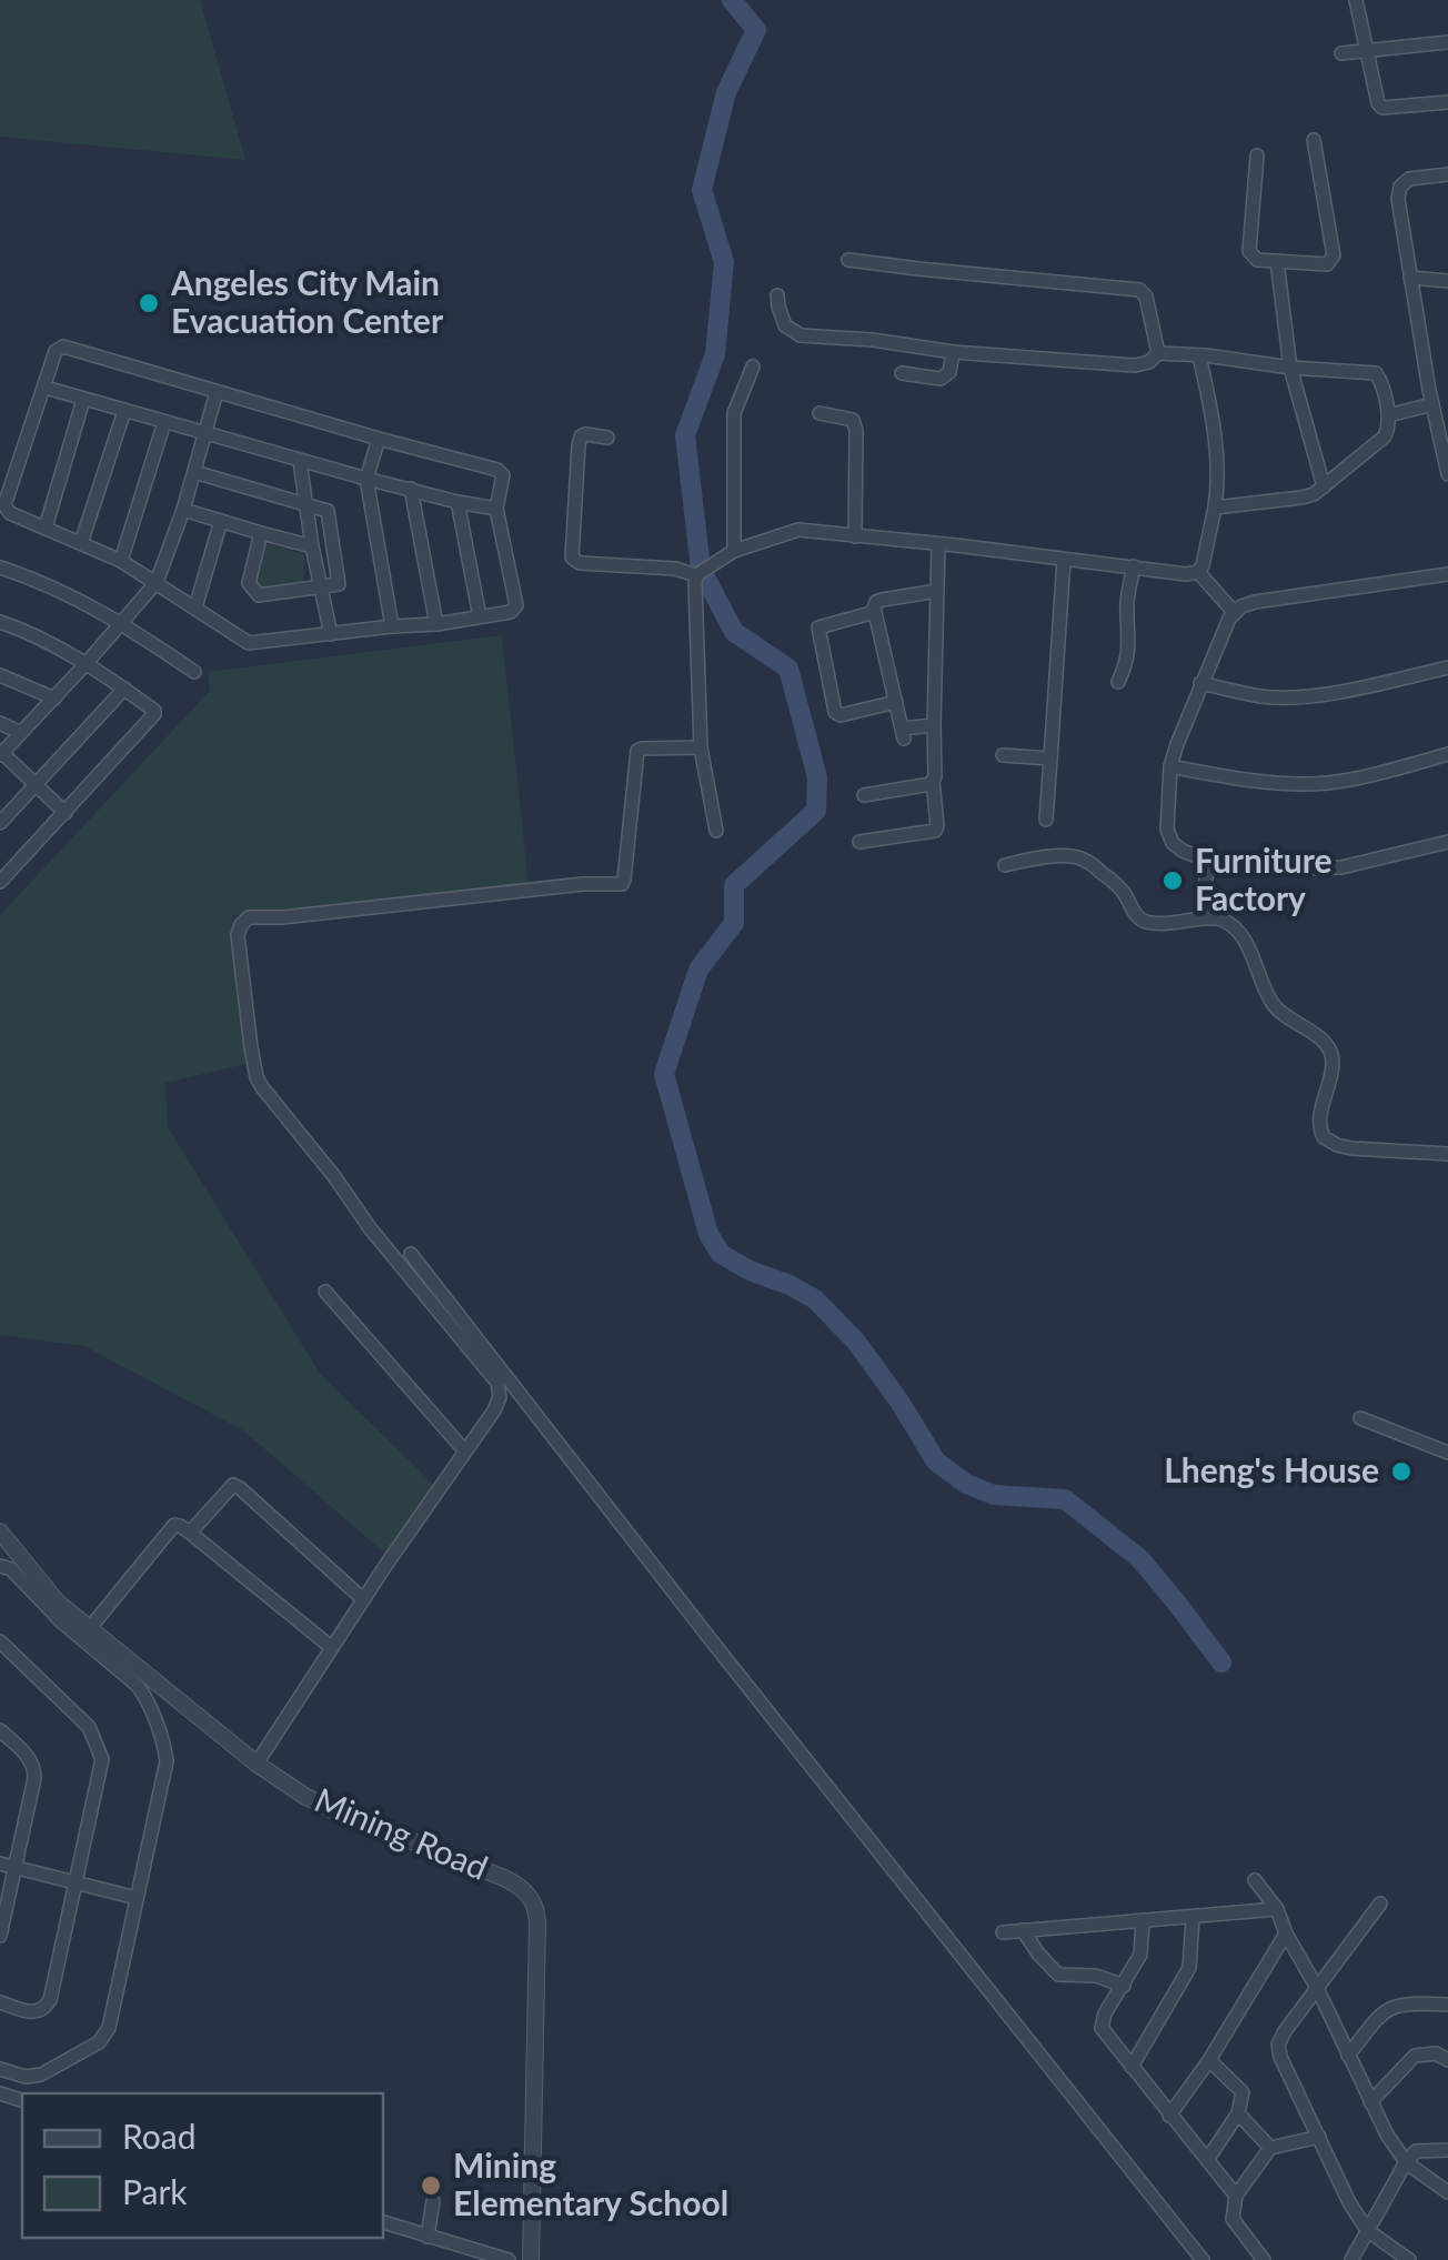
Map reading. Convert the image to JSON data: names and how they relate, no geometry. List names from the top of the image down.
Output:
{
  "streets": {
    "street": ["Mining Road"]
  },
  "places": [
    "Angeles City Main Evacuation Center",
    "Furniture Factory",
    "Lheng's House",
    "Mining Elementary School"
  ],
  "legend": ["Road", "Park"]
}
